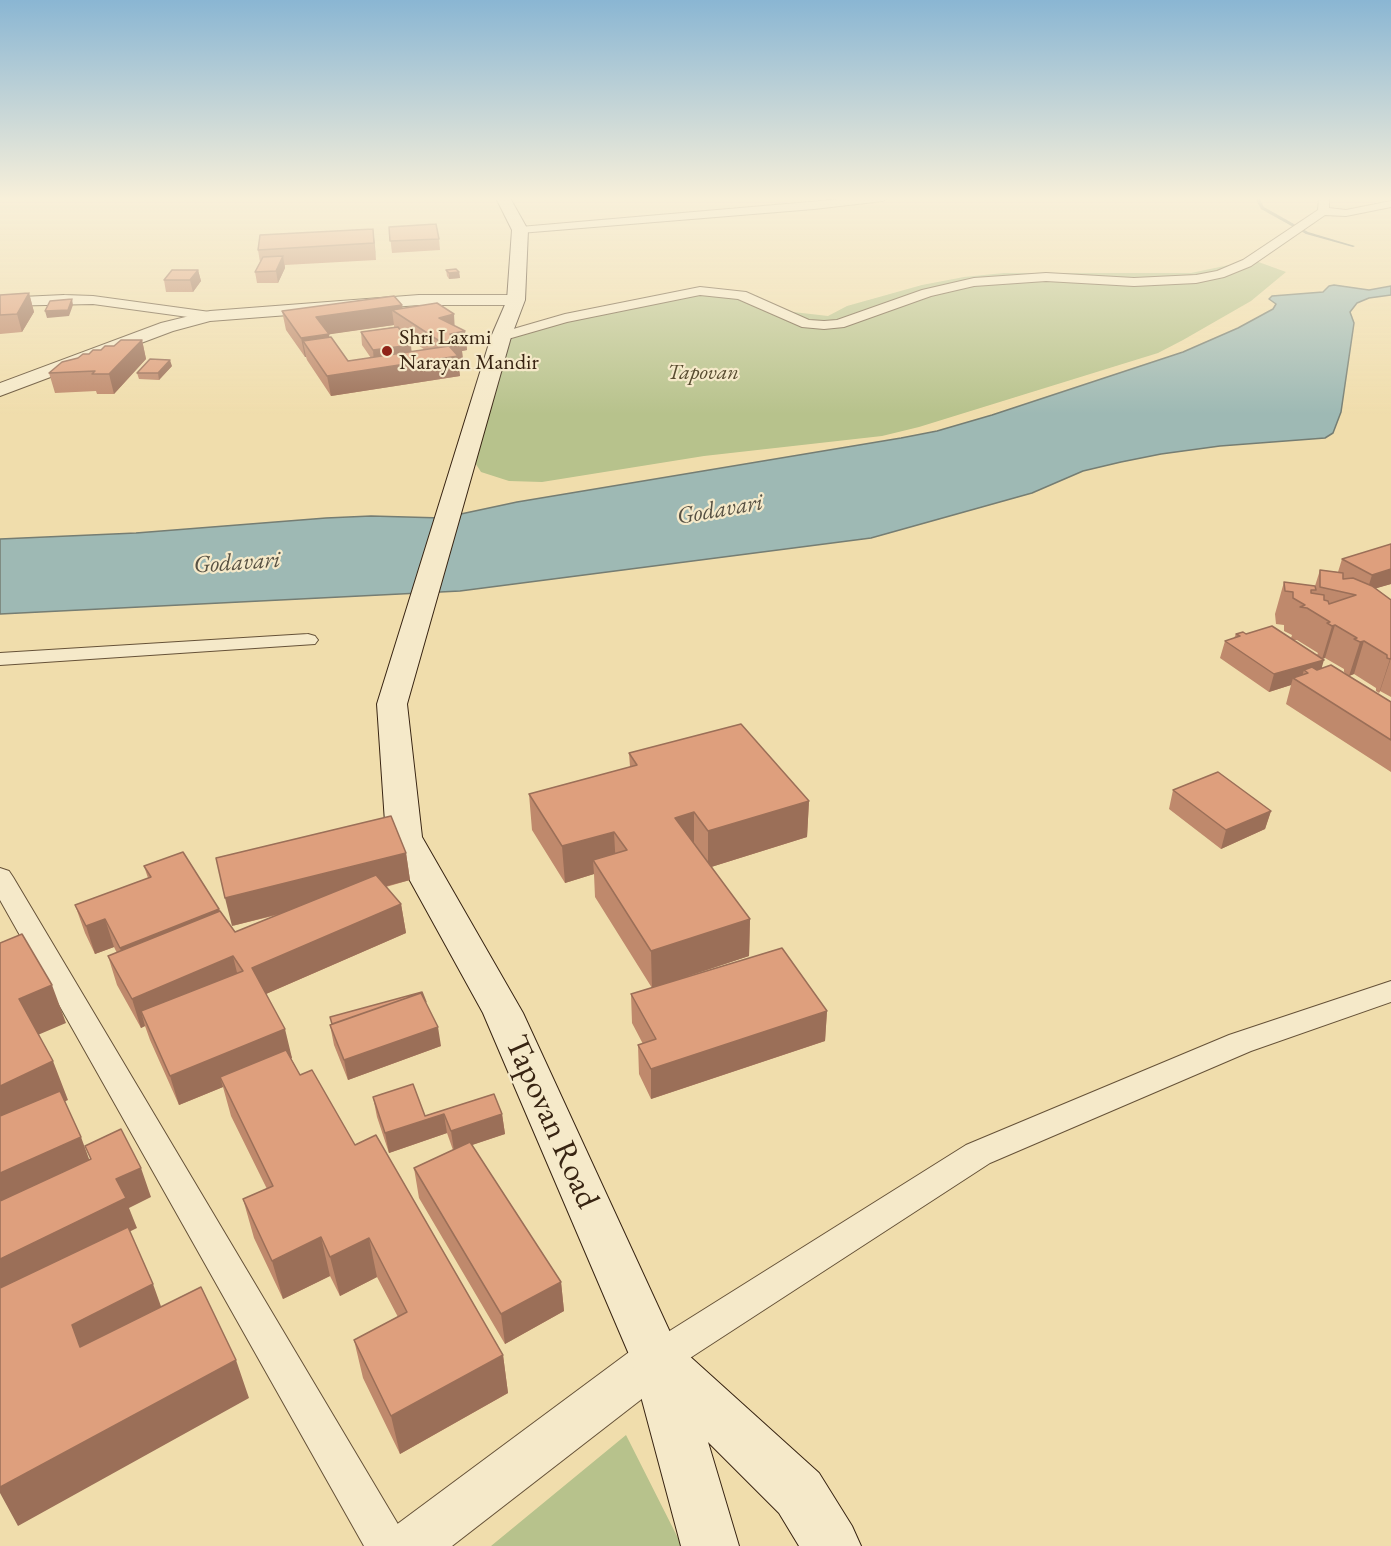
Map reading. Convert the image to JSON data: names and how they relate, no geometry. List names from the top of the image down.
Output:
{
  "streets": {
    "main road": ["Tapovan Road"]
  },
  "water": ["Godavari"],
  "parks": ["Tapovan"],
  "places": ["Shri Laxmi Narayan Mandir"]
}
